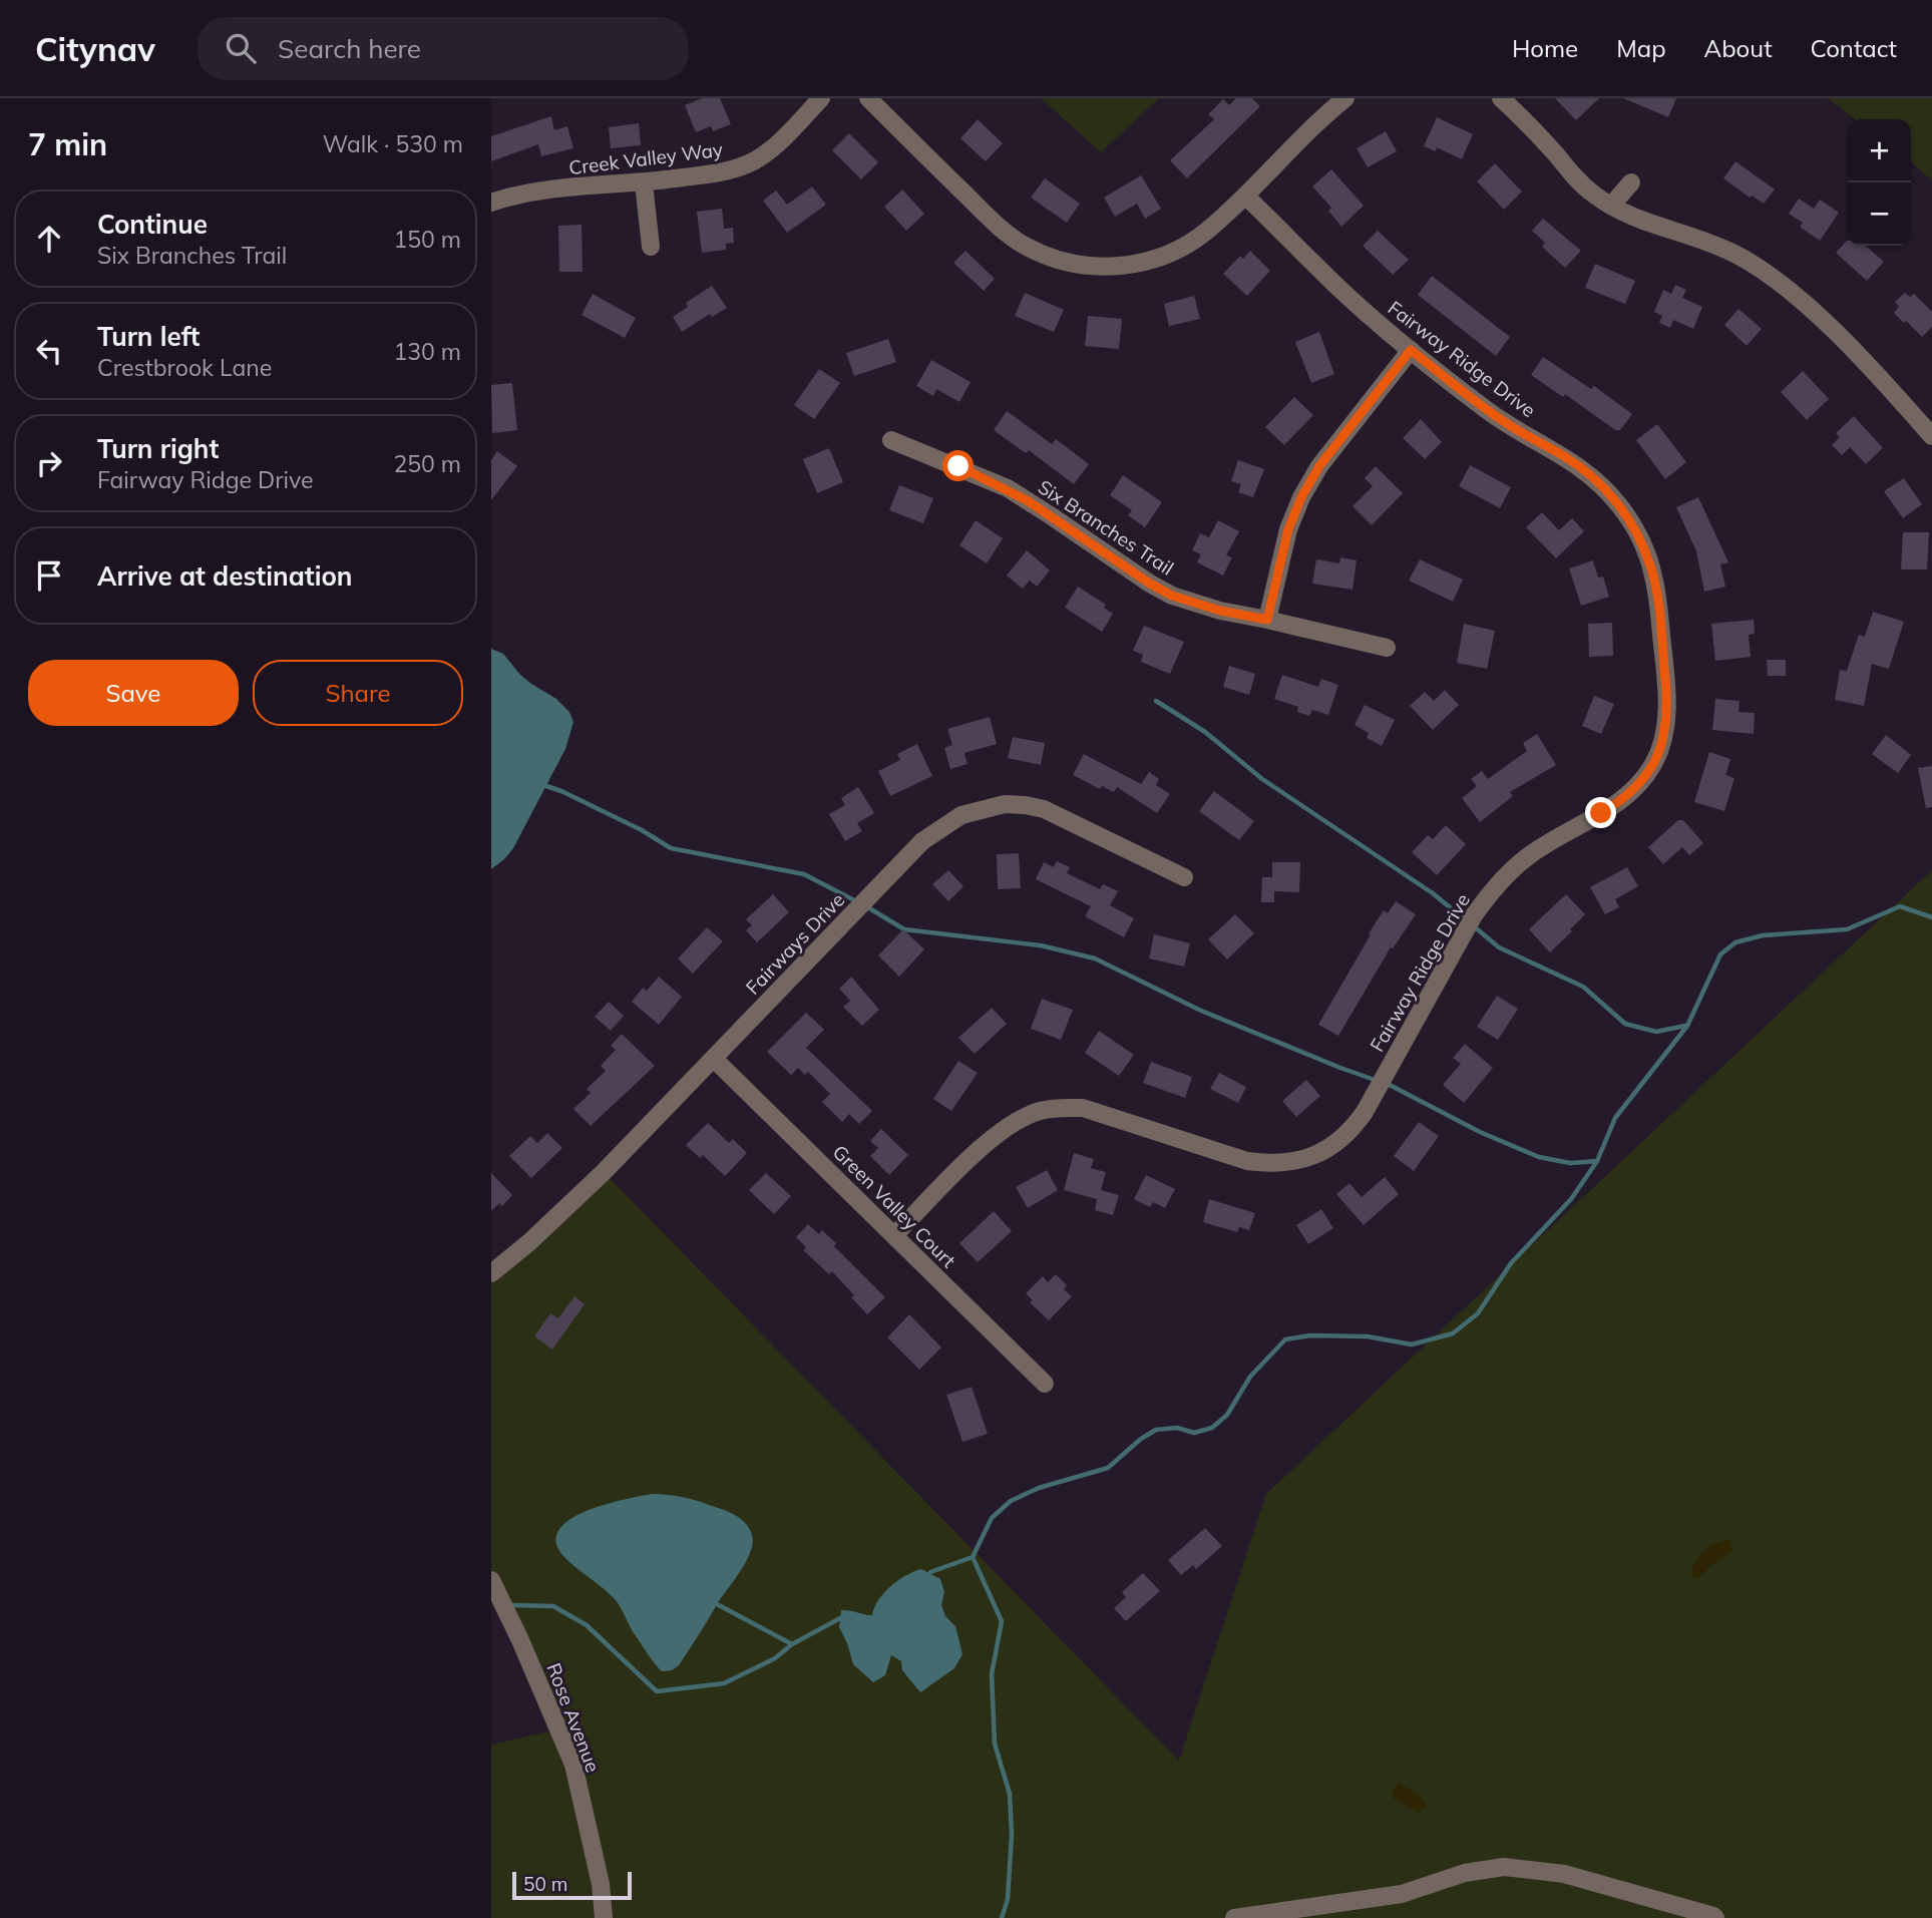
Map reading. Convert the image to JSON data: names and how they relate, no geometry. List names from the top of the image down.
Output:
{
  "streets": {
    "street": [
      "Creek Valley Way",
      "Fairway Ridge Drive",
      "Six Branches Trail",
      "Fairways Drive",
      "Green Valley Court",
      "Rose Avenue"
    ]
  },
  "crossings": [
    ["Fairway Ridge Drive", "Green Valley Court"],
    ["Fairways Drive", "Green Valley Court"]
  ],
  "scale_bar": "50 m",
  "page": {
    "header": "Citynav",
    "search": "Search here",
    "nav": [
      "Home",
      "Map",
      "About",
      "Contact"
    ],
    "heading": ["7 min", "Walk · 530 m"],
    "map_buttons": ["+", "−"],
    "list": [
      ["Continue", "Six Branches Trail", "150 m"],
      ["Turn left", "Crestbrook Lane", "130 m"],
      ["Turn right", "Fairway Ridge Drive", "250 m"],
      "Arrive at destination"
    ],
    "buttons": ["Save", "Share"],
    "scale": "50 m"
  }
}
